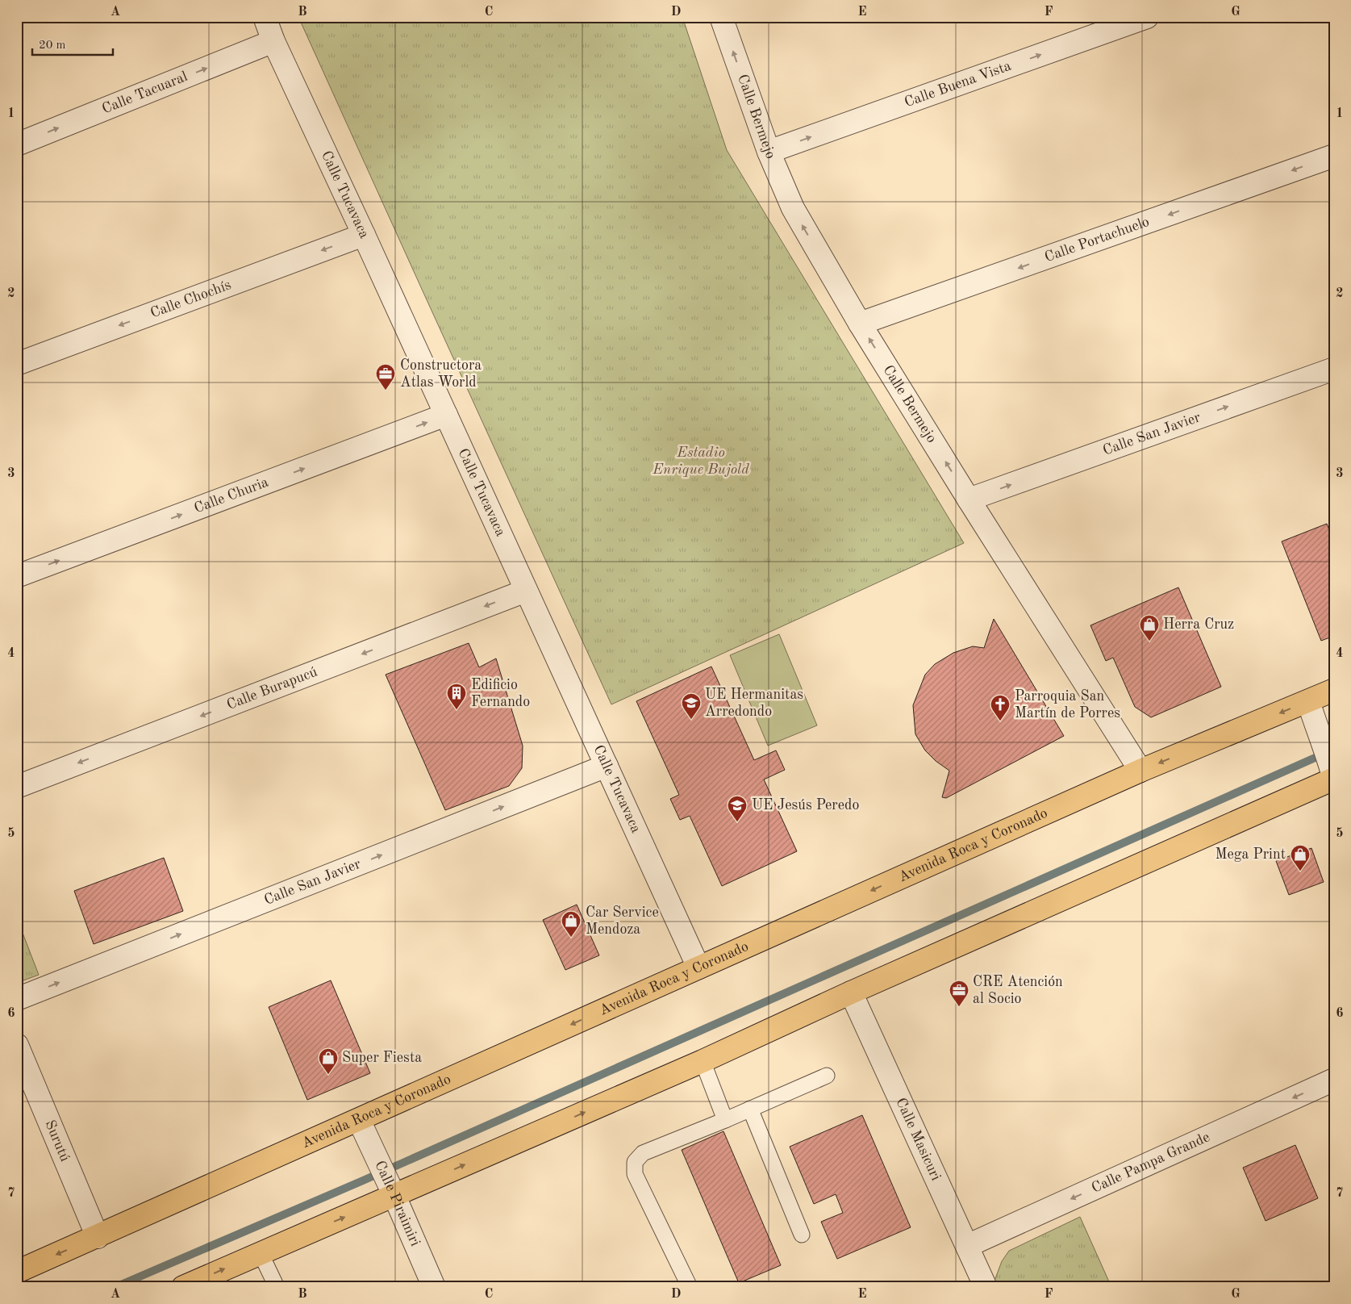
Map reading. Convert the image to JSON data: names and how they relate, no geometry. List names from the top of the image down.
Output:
{
  "streets": {
    "main road": ["Avenida Roca y Coronado"],
    "street": [
      "Calle Buena Vista",
      "Calle Tacuaral",
      "Calle Bermejo",
      "Calle Tucavaca",
      "Calle Portachuelo",
      "Calle Chochís",
      "Calle San Javier",
      "Calle Churia",
      "Calle Burapucú",
      "Calle Masicuri",
      "Surutú",
      "Calle Pampa Grande",
      "Calle Piraimiri"
    ]
  },
  "crossings": [
    ["Calle Buena Vista", "Calle Bermejo"],
    ["Calle Tacuaral", "Calle Tucavaca"],
    ["Calle Bermejo", "Calle Portachuelo"],
    ["Calle Bermejo", "Calle San Javier"],
    ["Calle Bermejo", "Avenida Roca y Coronado"],
    ["Calle Tucavaca", "Calle Chochís"],
    ["Calle Tucavaca", "Calle San Javier"],
    ["Calle Tucavaca", "Calle Churia"],
    ["Calle Tucavaca", "Calle Burapucú"],
    ["Calle Tucavaca", "Avenida Roca y Coronado"],
    ["Avenida Roca y Coronado", "Surutú"],
    ["Avenida Roca y Coronado", "Calle Piraimiri"],
    ["Calle Masicuri", "Calle Pampa Grande"]
  ],
  "one_way": [
    "Calle Buena Vista",
    "Calle Tacuaral",
    "Calle Bermejo",
    "Calle Portachuelo",
    "Calle Chochís",
    "Calle San Javier",
    "Calle Churia",
    "Calle Burapucú",
    "Calle Pampa Grande"
  ],
  "parks": ["Estadio Enrique Bujold"],
  "places": {
    "office": ["Constructora Atlas World", "CRE Atención al Socio"],
    "shop": [
      "Herra Cruz",
      "Mega Print",
      "Car Service Mendoza",
      "Super Fiesta"
    ],
    "building": ["Edificio Fernando"],
    "school or university": ["UE Hermanitas Arredondo", "UE Jesús Peredo"],
    "church": ["Parroquia San Martín de Porres"]
  },
  "scale_bar": "20 m",
  "grid": {
    "columns": [
      "A",
      "B",
      "C",
      "D",
      "E",
      "F",
      "G"
    ],
    "rows": [
      "1",
      "2",
      "3",
      "4",
      "5",
      "6",
      "7"
    ]
  }
}
